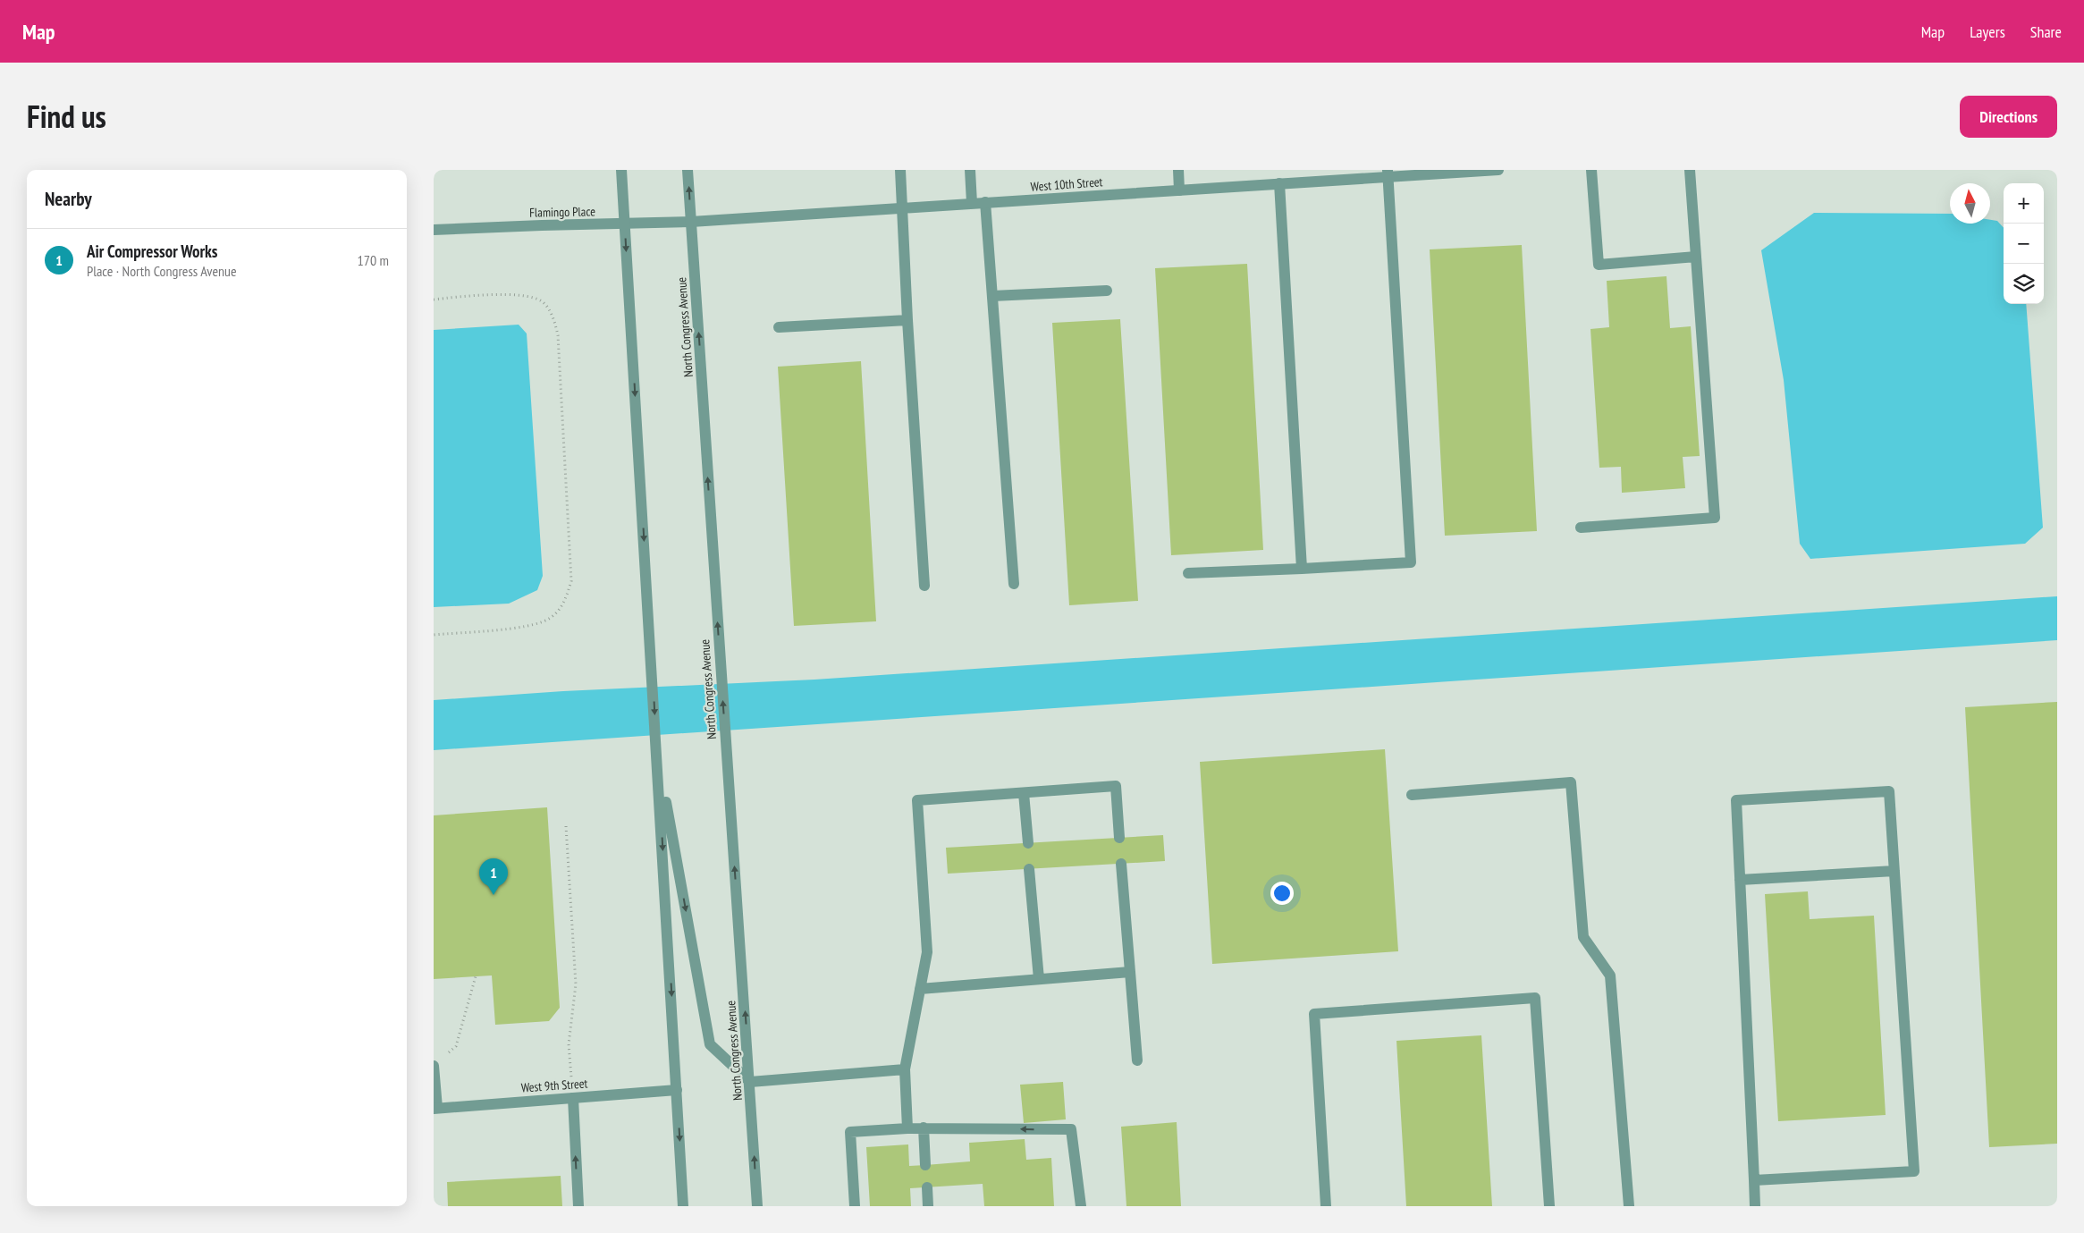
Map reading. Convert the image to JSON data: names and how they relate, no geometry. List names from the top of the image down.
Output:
{
  "streets": {
    "street": [
      "West 10th Street",
      "Flamingo Place",
      "North Congress Avenue",
      "West 9th Street"
    ]
  },
  "crossings": [
    ["West 10th Street", "Flamingo Place"],
    ["West 10th Street", "North Congress Avenue"],
    ["Flamingo Place", "North Congress Avenue"]
  ],
  "north": "top",
  "page": {
    "header": "Map",
    "nav": ["Map", "Layers", "Share"],
    "title": "Find us",
    "buttons": "Directions",
    "heading": "Nearby",
    "map_buttons": ["+", "−"],
    "list": [
      {
        "mark": "1",
        "name": "Air Compressor Works",
        "note": "Place · North Congress Avenue",
        "value": "170 m"
      }
    ],
    "pins": "1"
  }
}
